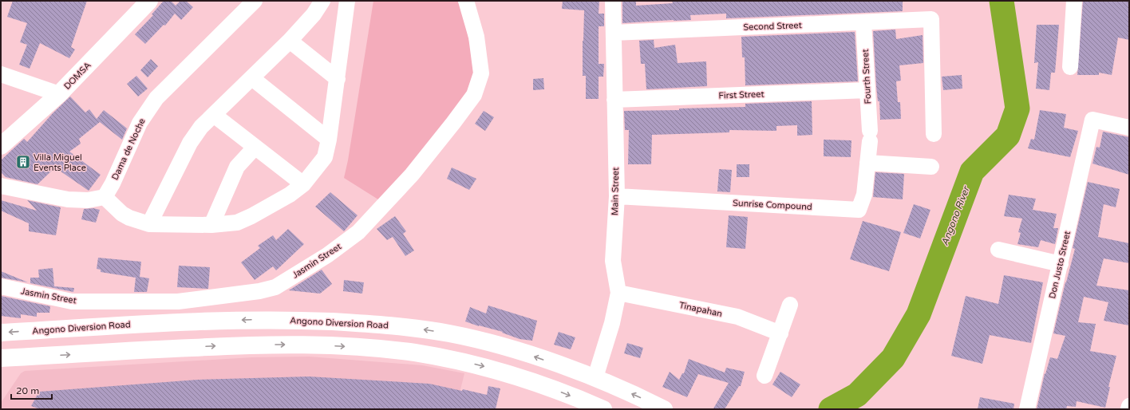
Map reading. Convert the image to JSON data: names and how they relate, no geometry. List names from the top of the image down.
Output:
{
  "streets": {
    "main road": ["DOMSA", "Angono Diversion Road"],
    "street": [
      "Second Street",
      "Fourth Street",
      "First Street",
      "Dama de Noche",
      "Main Street",
      "Sunrise Compound",
      "Jasmin Street",
      "Don Justo Street",
      "Tinapahan"
    ]
  },
  "crossings": [
    ["Second Street", "Fourth Street"],
    ["Second Street", "Main Street"],
    ["Fourth Street", "First Street"],
    ["Fourth Street", "Sunrise Compound"],
    ["First Street", "Main Street"],
    ["Main Street", "Sunrise Compound"],
    ["Main Street", "Tinapahan"],
    ["Main Street", "Angono Diversion Road"]
  ],
  "water": ["Angono River"],
  "places": {
    "building": ["Villa Miguel Events Place"]
  },
  "scale_bar": "20 m"
}
